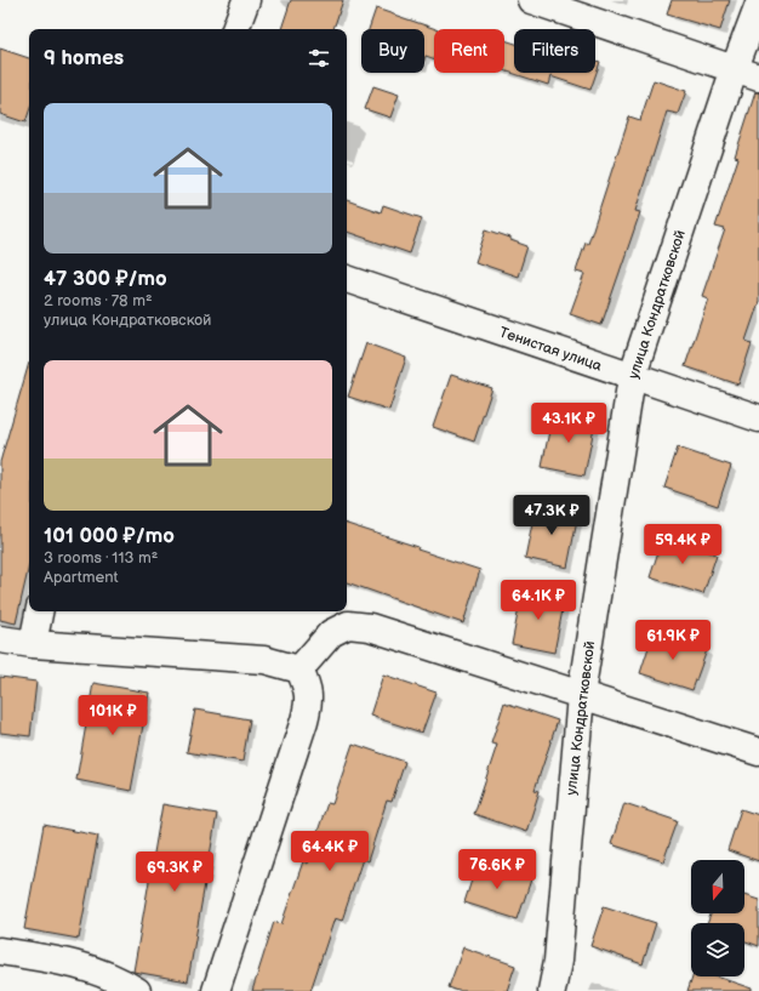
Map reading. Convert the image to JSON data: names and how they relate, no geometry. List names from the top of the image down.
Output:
{
  "streets": {
    "street": ["улица Кондратковской", "Тенистая улица"]
  },
  "crossings": [
    ["улица Кондратковской", "Тенистая улица"]
  ],
  "north": "bottom",
  "page": {
    "chip": ["Buy", "Rent", "Filters"],
    "heading": "9 homes",
    "list": [
      {
        "name": "47 300 ₽/mo",
        "note": "2 rooms · 78 m² · улица Кондратковской"
      },
      {
        "name": "101 000 ₽/mo",
        "note": "3 rooms · 113 m² · Apartment"
      }
    ],
    "price": [
      "43.1K ₽",
      "47.3K ₽",
      "59.4K ₽",
      "64.1K ₽",
      "61.9K ₽",
      "101K ₽",
      "64.4K ₽",
      "76.6K ₽",
      "69.3K ₽"
    ]
  }
}
